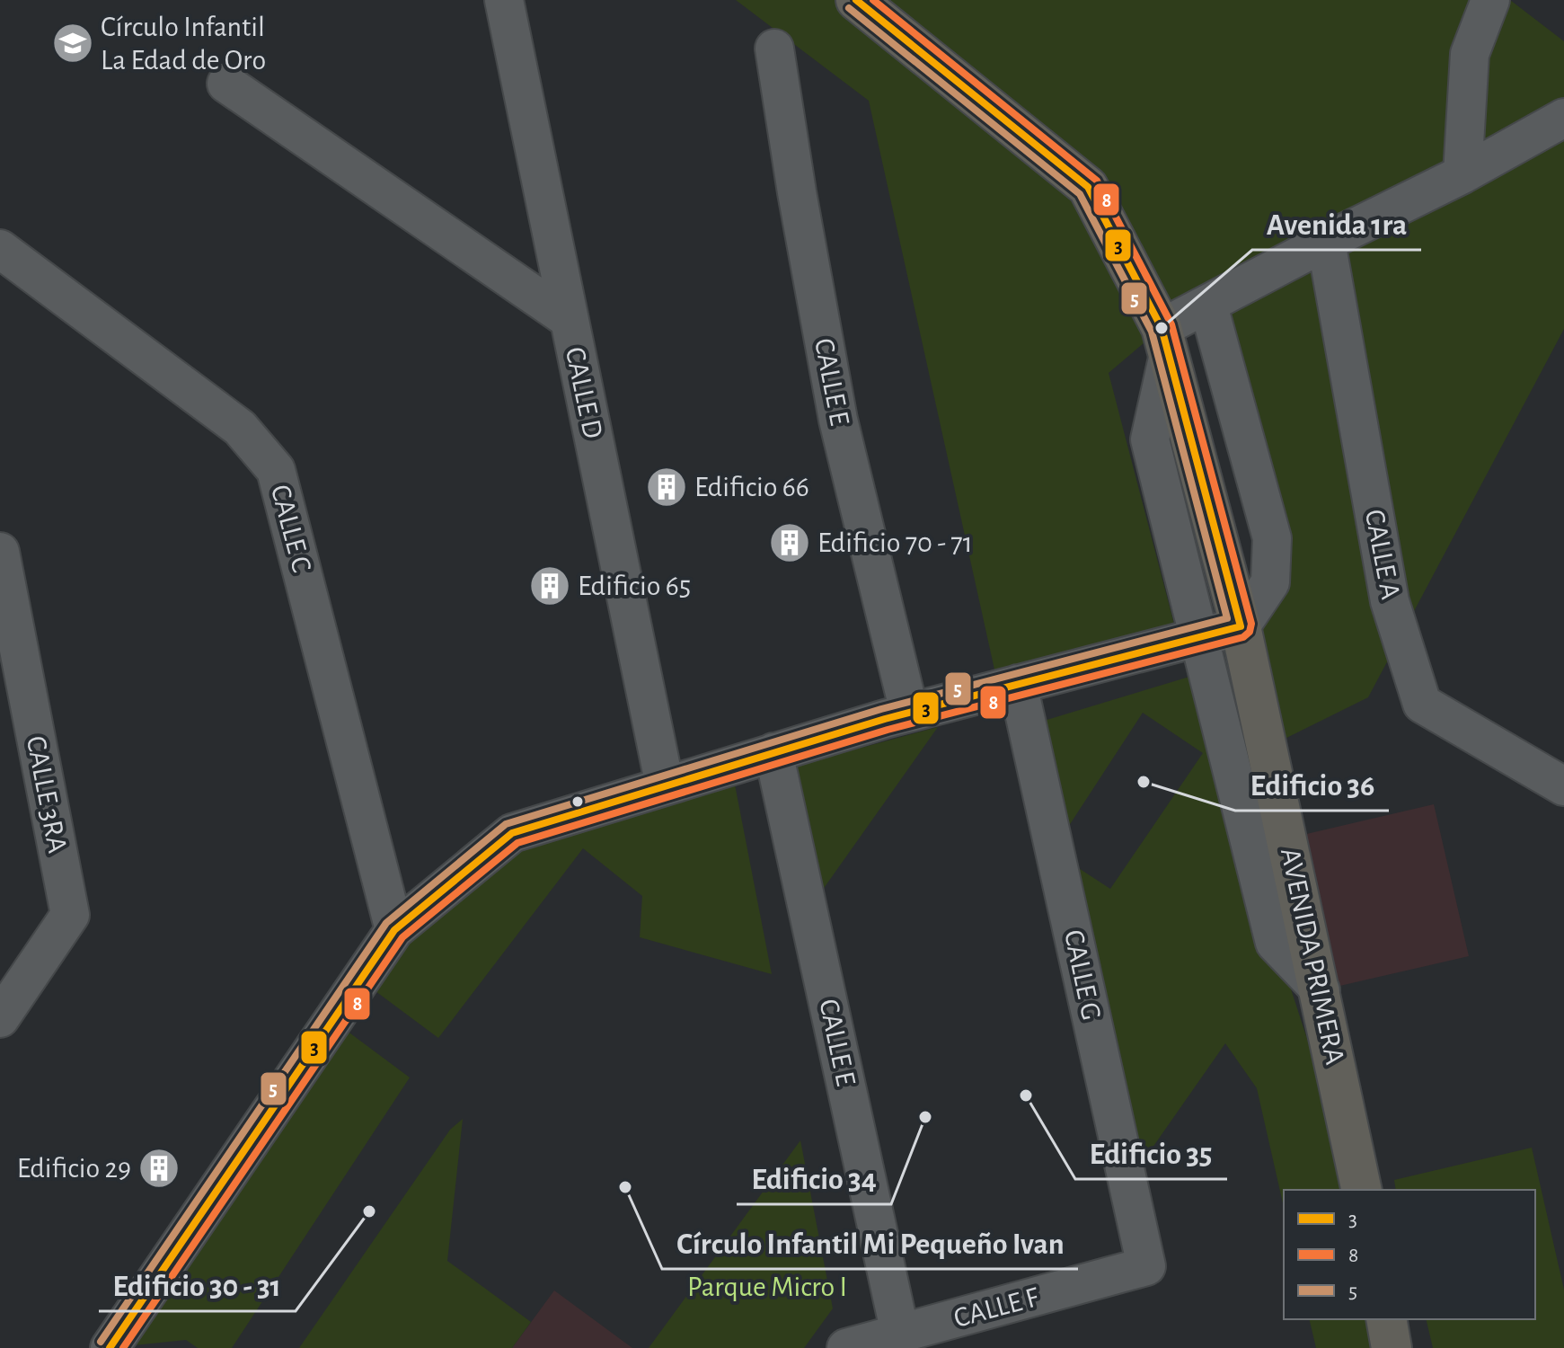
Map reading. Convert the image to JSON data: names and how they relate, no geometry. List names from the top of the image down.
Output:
{
  "streets": {
    "main road": ["AVENIDA PRIMERA"],
    "street": [
      "CALLE E",
      "CALLE D",
      "CALLE C",
      "CALLE A",
      "CALLE 3RA",
      "CALLE G",
      "CALLE F"
    ]
  },
  "crossings": [
    ["CALLE E", "CALLE F"],
    ["CALLE G", "CALLE F"]
  ],
  "parks": ["Parque Micro I"],
  "places": {
    "school or university": ["Círculo Infantil La Edad de Oro"],
    "other": [
      "Avenida 1ra",
      "Edificio 36",
      "Edificio 35",
      "Edificio 34",
      "Círculo Infantil Mi Pequeño Ivan",
      "Edificio 30 - 31"
    ],
    "building": [
      "Edificio 66",
      "Edificio 70 - 71",
      "Edificio 65",
      "Edificio 29"
    ]
  },
  "lines": ["transit line 3", "transit line 8", "transit line 5"],
  "legend": ["3", "8", "5"]
}
